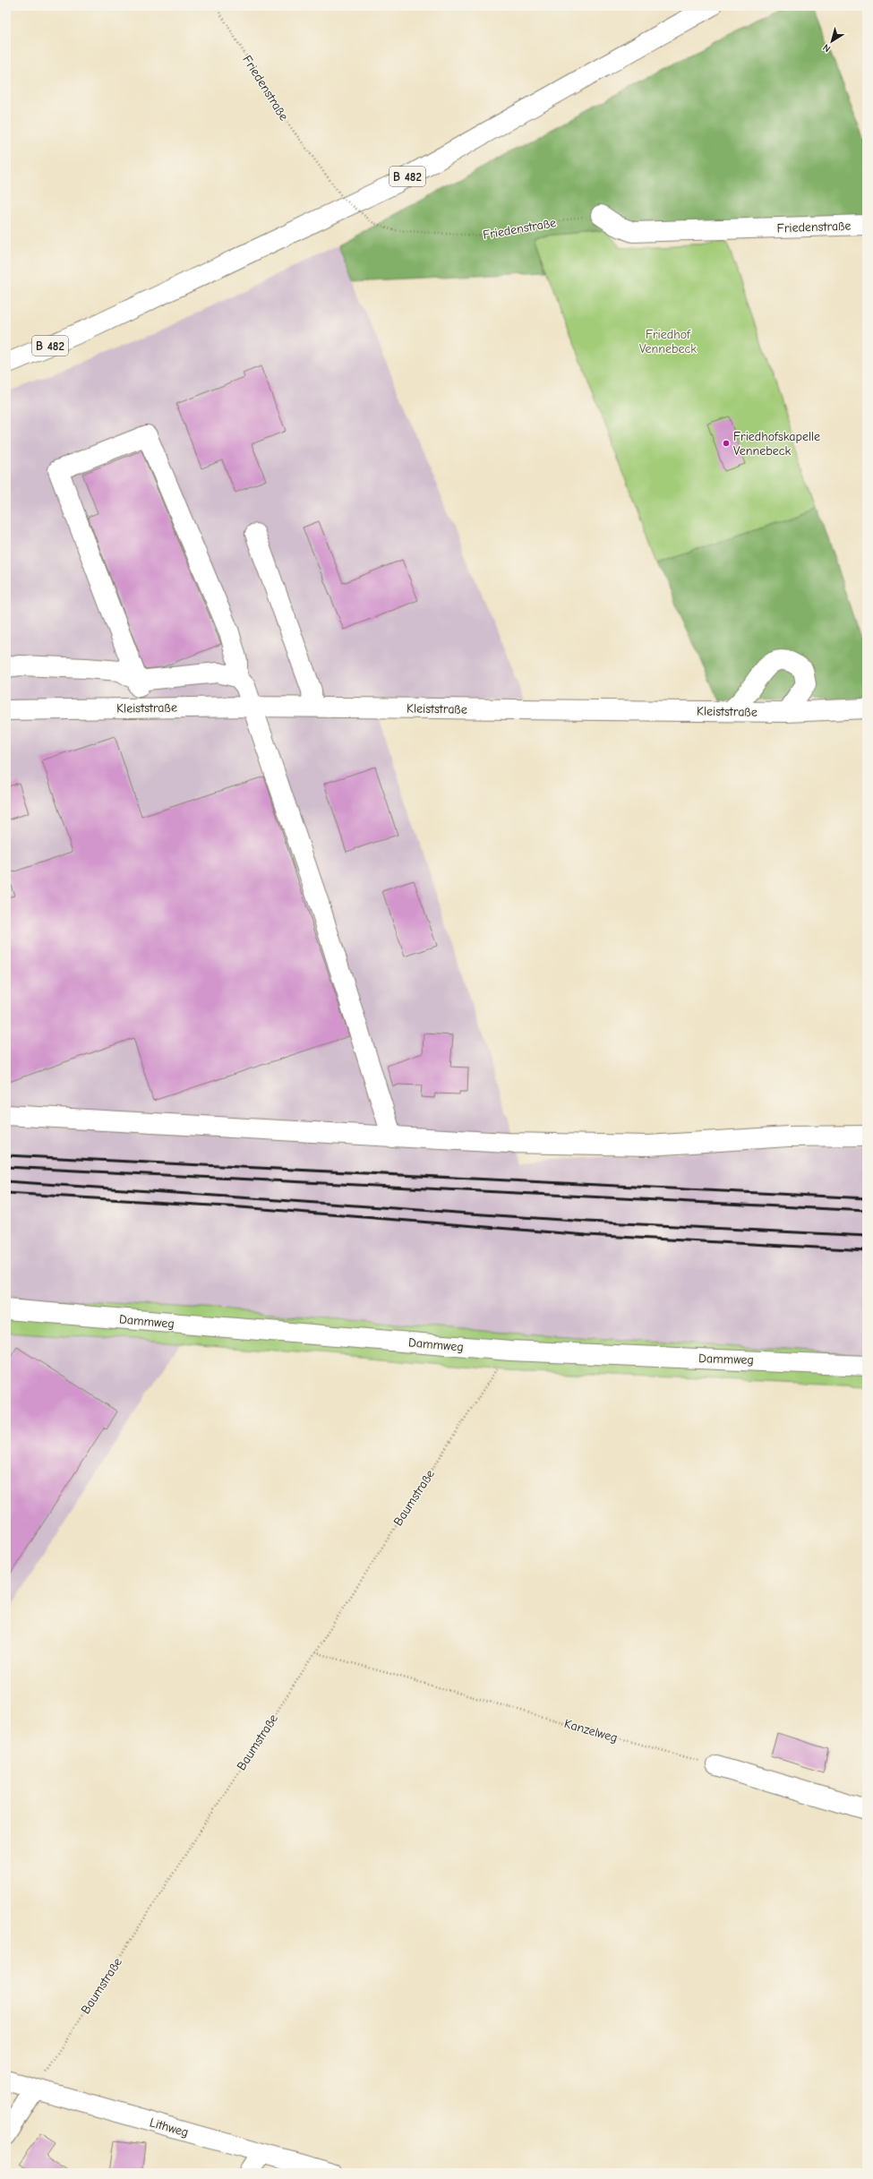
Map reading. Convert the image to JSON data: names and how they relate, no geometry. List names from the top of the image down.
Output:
{
  "streets": {
    "street": [
      "Friedenstraße",
      "B 482",
      "Kleiststraße",
      "Dammweg",
      "Lithweg"
    ],
    "path": ["Baumstraße", "Kanzelweg"]
  },
  "crossings": [
    ["Dammweg", "Baumstraße"],
    ["Baumstraße", "Kanzelweg"],
    ["Baumstraße", "Lithweg"]
  ],
  "parks": ["Friedhof Vennebeck"],
  "places": ["Friedhofskapelle Vennebeck"],
  "north": "bottom left"
}
